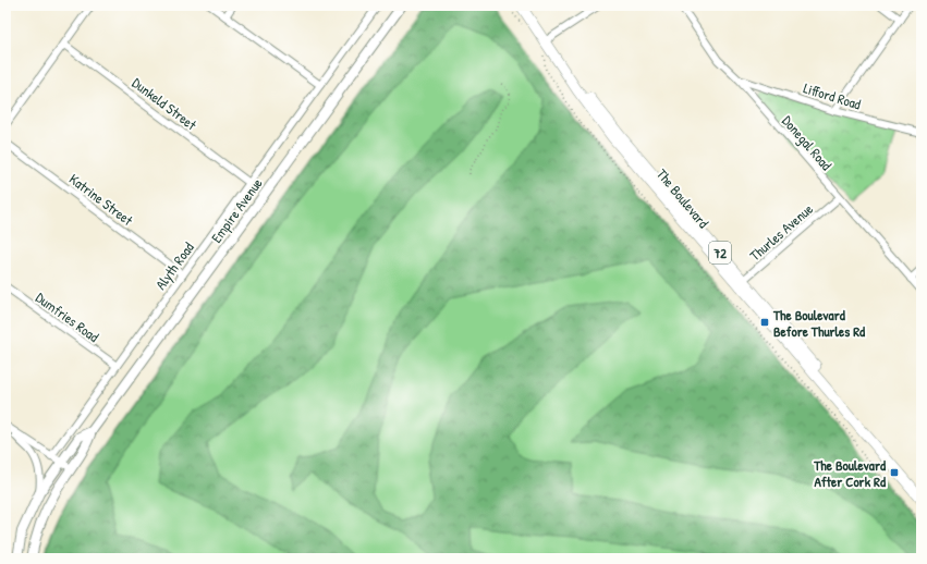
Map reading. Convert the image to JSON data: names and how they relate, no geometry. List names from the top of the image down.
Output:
{
  "streets": {
    "main road": ["The Boulevard", "Empire Avenue", "72"],
    "street": [
      "Lifford Road",
      "Dunkeld Street",
      "Donegal Road",
      "Katrine Street",
      "Thurles Avenue",
      "Alyth Road",
      "Dumfries Road"
    ]
  },
  "crossings": [
    ["Lifford Road", "Donegal Road"],
    ["Dunkeld Street", "Alyth Road"],
    ["Donegal Road", "Thurles Avenue"],
    ["The Boulevard", "Thurles Avenue"],
    ["Katrine Street", "Alyth Road"],
    ["Alyth Road", "Dumfries Road"]
  ],
  "places": {
    "transit": ["The Boulevard Before Thurles Rd", "The Boulevard After Cork Rd"]
  }
}
